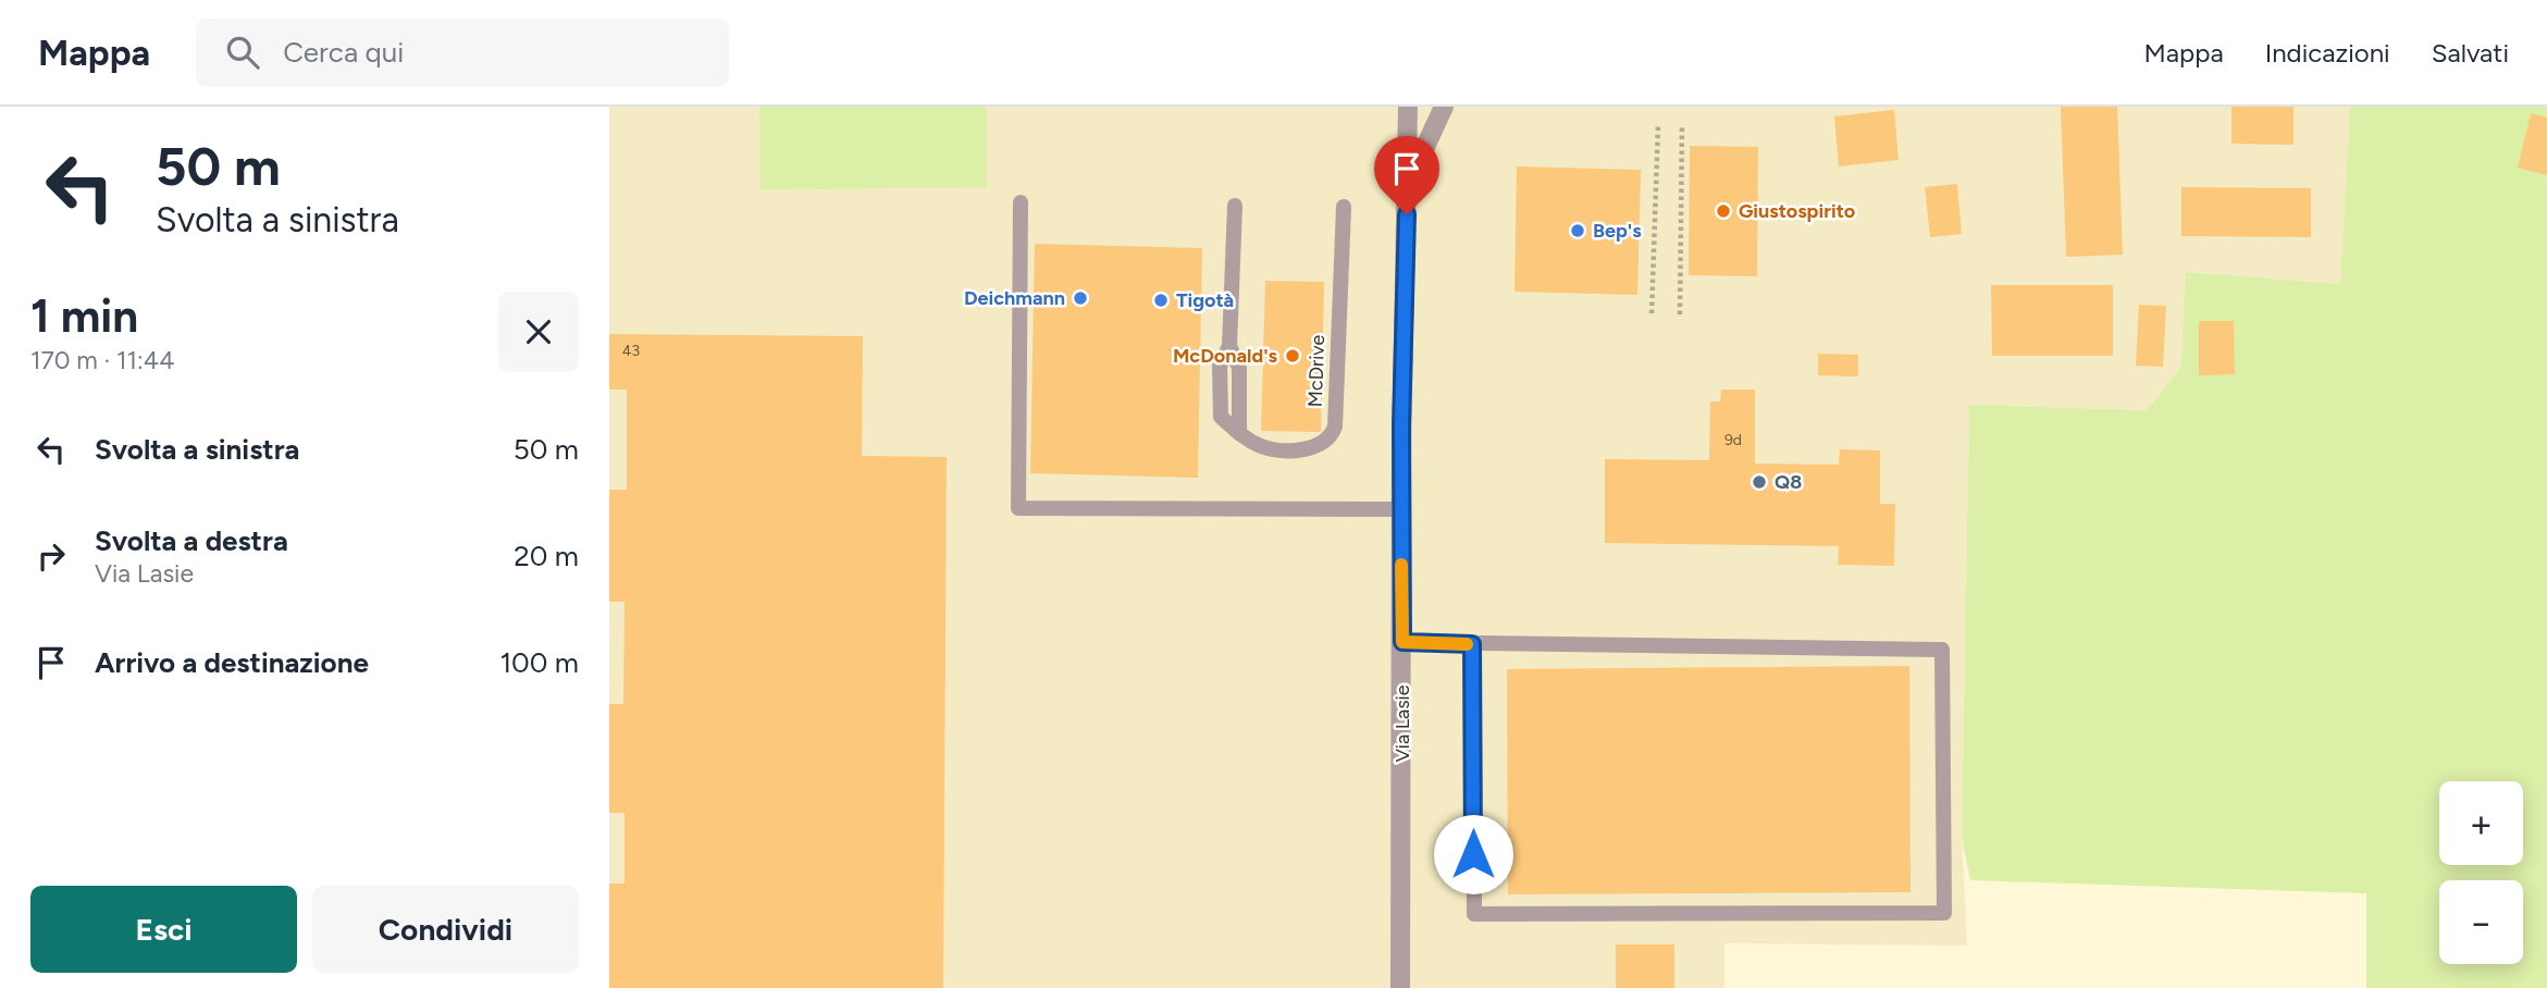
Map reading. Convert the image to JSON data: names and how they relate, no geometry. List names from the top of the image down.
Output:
{
  "streets": {
    "street": ["Via Lasie"],
    "lane": ["McDrive"]
  },
  "places": [
    "Giustospirito",
    "Bep's",
    "Deichmann",
    "Tigotà",
    "McDonald's",
    "Q8"
  ],
  "house_numbers": ["43", "9d"],
  "page": {
    "header": "Mappa",
    "search": "Cerca qui",
    "nav": ["Mappa", "Indicazioni", "Salvati"],
    "turn": ["50 m", "Svolta a sinistra"],
    "heading": ["1 min", "170 m · 11:44"],
    "list": [
      {
        "name": "Svolta a sinistra",
        "value": "50 m"
      },
      {
        "name": "Svolta a destra",
        "note": "Via Lasie",
        "value": "20 m"
      },
      {
        "name": "Arrivo a destinazione",
        "value": "100 m"
      }
    ],
    "map_buttons": ["+", "−"],
    "buttons": ["Esci", "Condividi"]
  }
}
